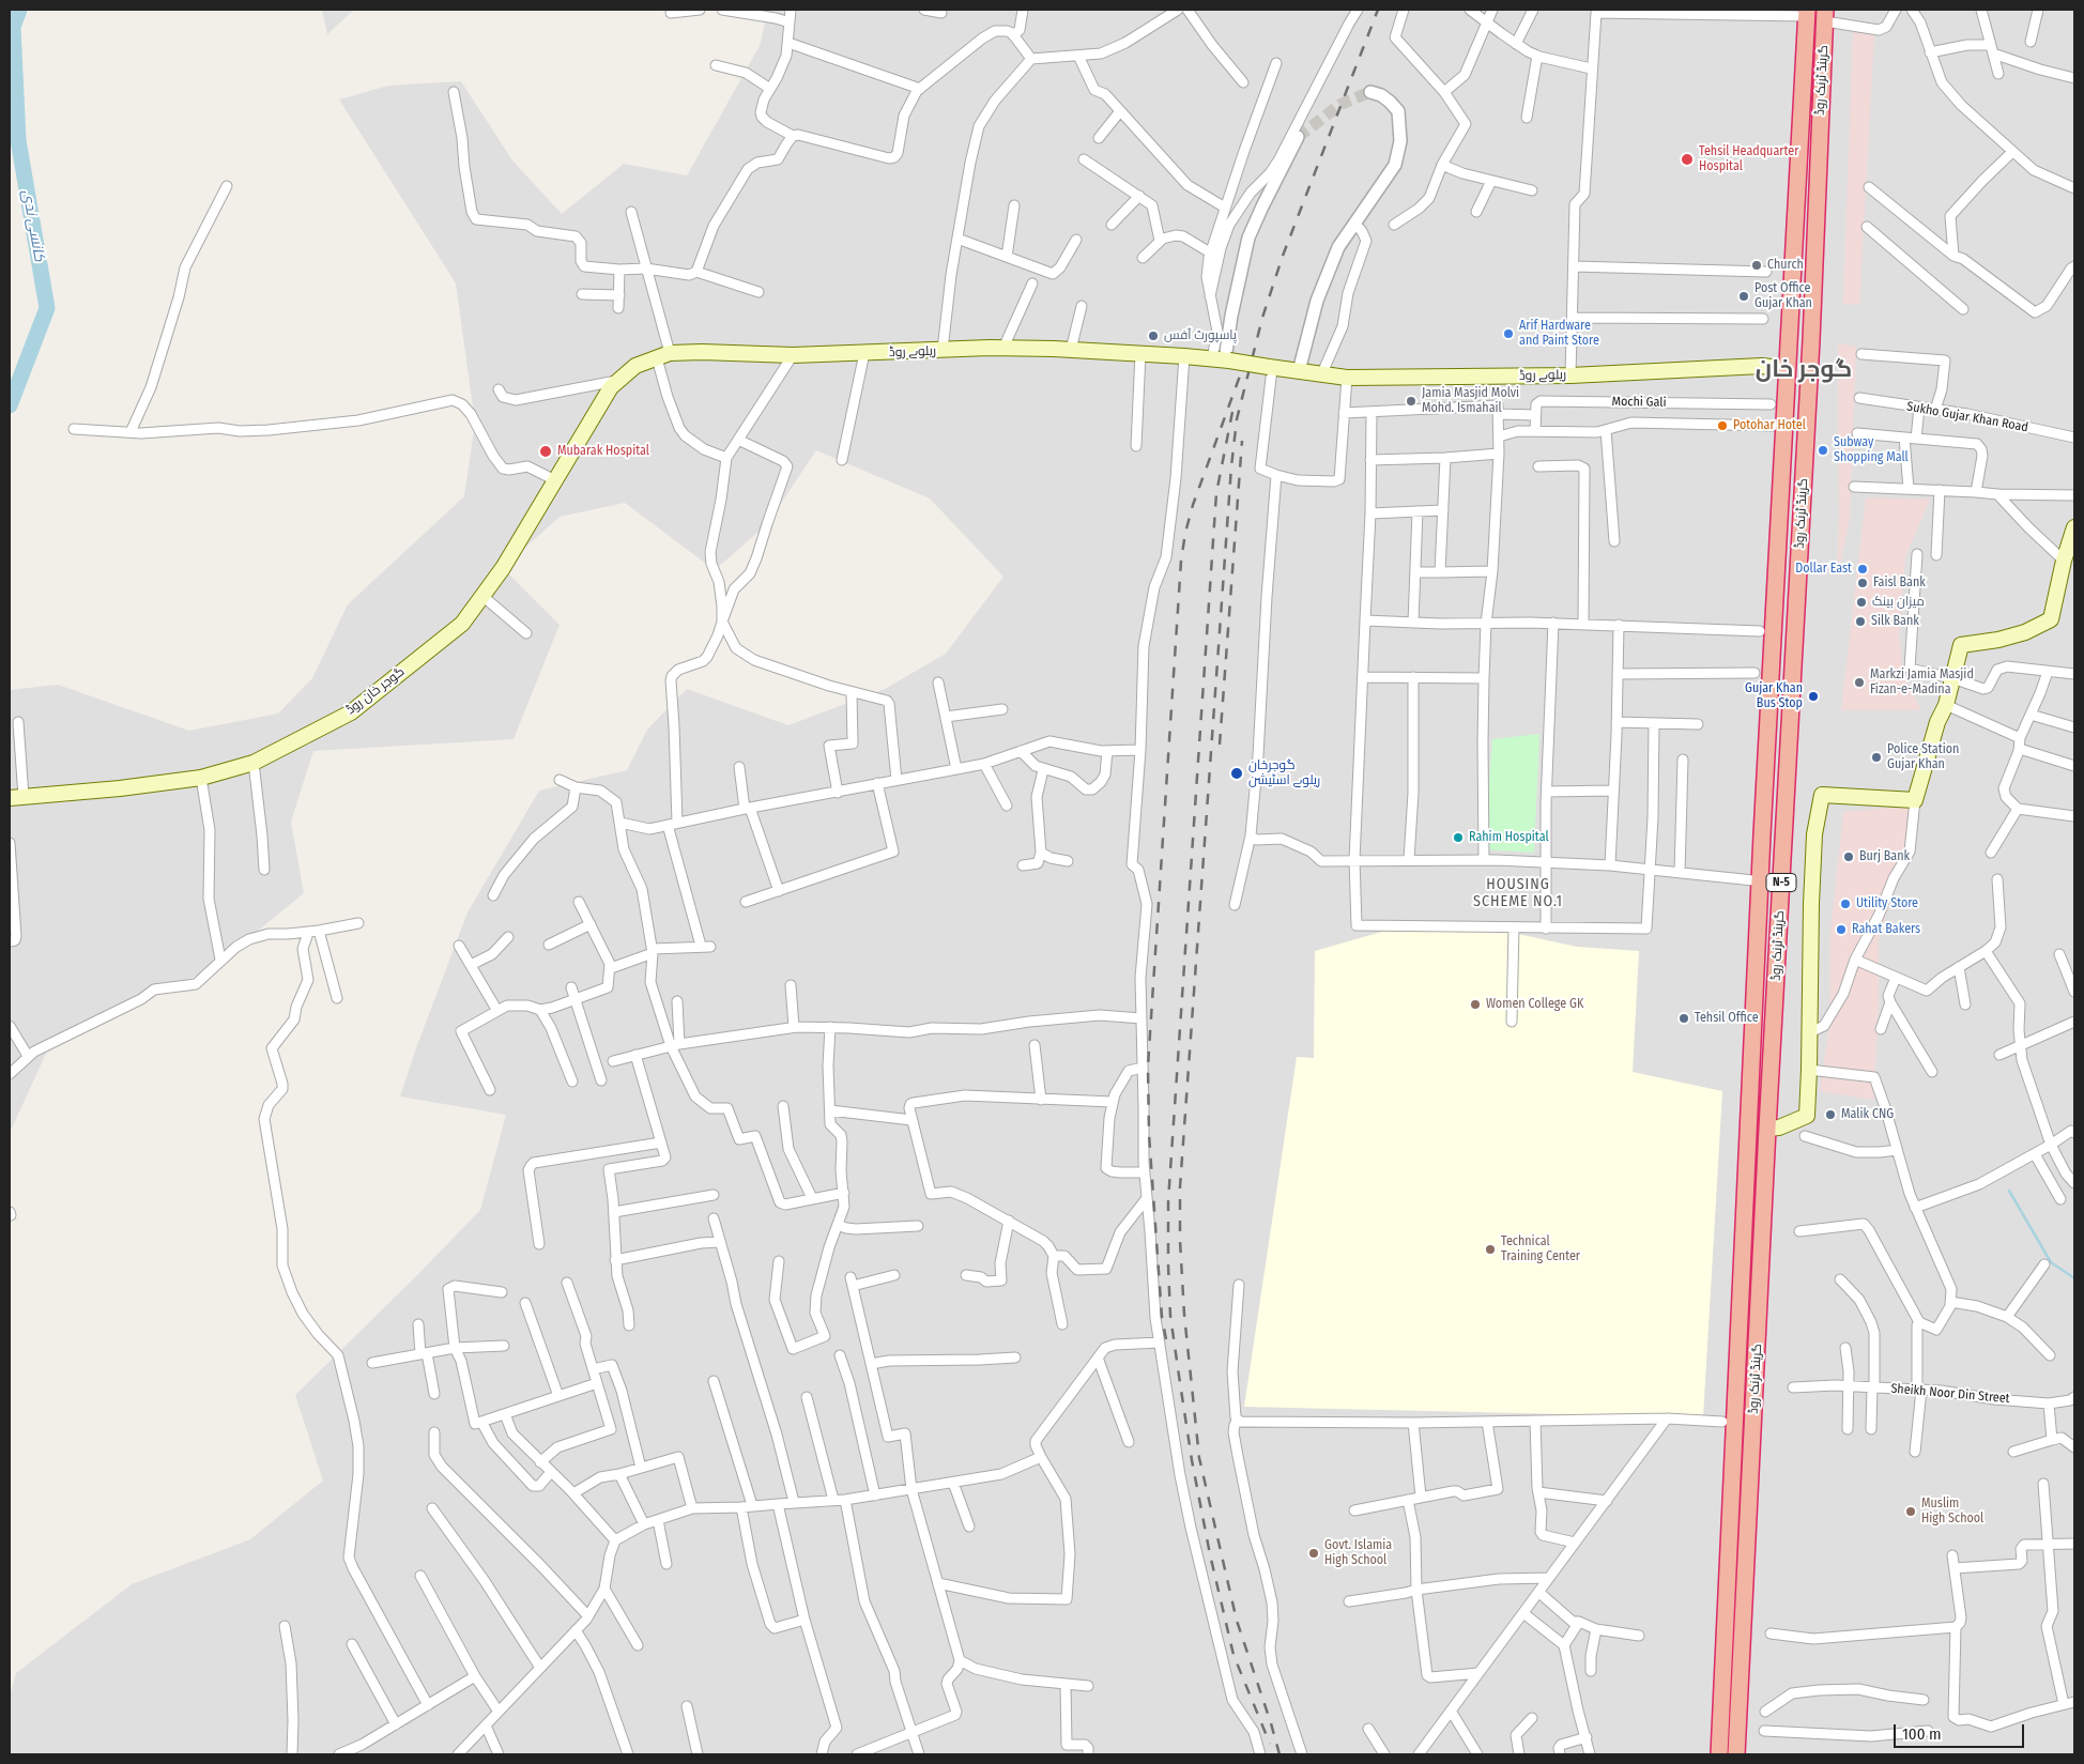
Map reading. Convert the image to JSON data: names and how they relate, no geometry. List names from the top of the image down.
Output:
{
  "streets": {
    "highway": ["گرینڈ ٹرنک روڈ", "N-5"],
    "main road": ["ریلوے روڈ", "گوجر خان روڈ"],
    "street": ["Mochi Gali", "Sukho Gujar Khan Road", "Sheikh Noor Din Street"]
  },
  "crossings": [
    ["گرینڈ ٹرنک روڈ", "ریلوے روڈ"],
    ["ریلوے روڈ", "گوجر خان روڈ"]
  ],
  "districts": ["گوجر خان", "HOUSING SCHEME NO.1"],
  "water": ["کانسی ندی"],
  "places": [
    "Tehsil Headquarter Hospital",
    "Church",
    "Post Office Gujar Khan",
    "Arif Hardware and Paint Store",
    "پاسپورٹ آفس",
    "Jamia Masjid Molvi Mohd. Ismahail",
    "Potohar Hotel",
    "Subway Shopping Mall",
    "Mubarak Hospital",
    "Dollar East",
    "Faisl Bank",
    "میزان بینک",
    "Silk Bank",
    "Markzi Jamia Masjid Fizan-e-Madina",
    "Gujar Khan Bus Stop",
    "Police Station Gujar Khan",
    "گوجرخان ریلوے اسٹیشن",
    "Rahim Hospital",
    "Burj Bank",
    "Utility Store",
    "Rahat Bakers",
    "Women College GK",
    "Tehsil Office",
    "Malik CNG",
    "Technical Training Center",
    "Muslim High School",
    "Govt. Islamia High School"
  ],
  "scale_bar": "100 m"
}
